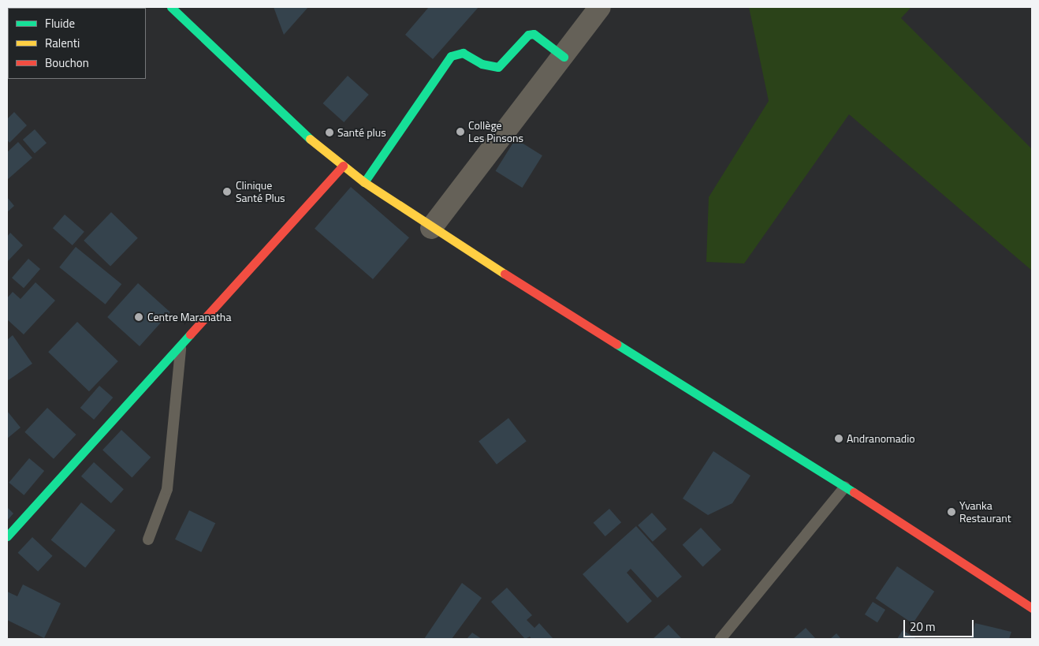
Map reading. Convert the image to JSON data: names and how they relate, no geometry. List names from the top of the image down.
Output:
{
  "places": [
    "Collège Les Pinsons",
    "Santé plus",
    "Clinique Santé Plus",
    "Centre Maranatha",
    "Andranomadio",
    "Yvanka Restaurant"
  ],
  "legend": ["Fluide", "Ralenti", "Bouchon"],
  "scale_bar": "20 m"
}
